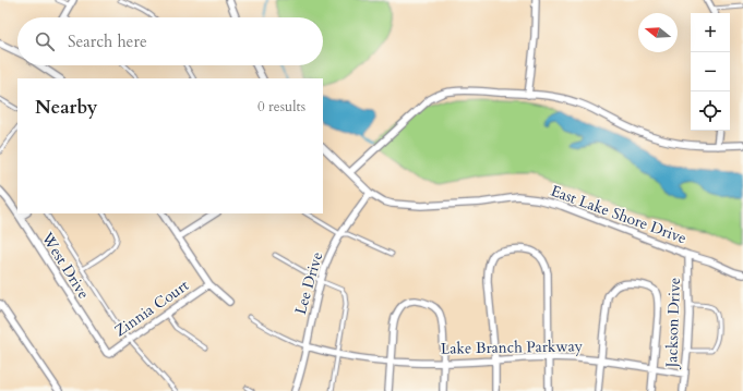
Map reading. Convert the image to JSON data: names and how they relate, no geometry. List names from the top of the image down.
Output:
{
  "streets": {
    "street": [
      "East Lake Shore Drive",
      "West Drive",
      "Lee Drive",
      "Zinnia Court",
      "Jackson Drive",
      "Lake Branch Parkway"
    ]
  },
  "crossings": [
    ["East Lake Shore Drive", "Lee Drive"],
    ["East Lake Shore Drive", "Jackson Drive"],
    ["West Drive", "Zinnia Court"],
    ["Lee Drive", "Lake Branch Parkway"],
    ["Jackson Drive", "Lake Branch Parkway"]
  ],
  "north": "left",
  "page": {
    "map_buttons": ["+", "−"],
    "search": "Search here",
    "heading": ["Nearby", "0 results"]
  }
}
